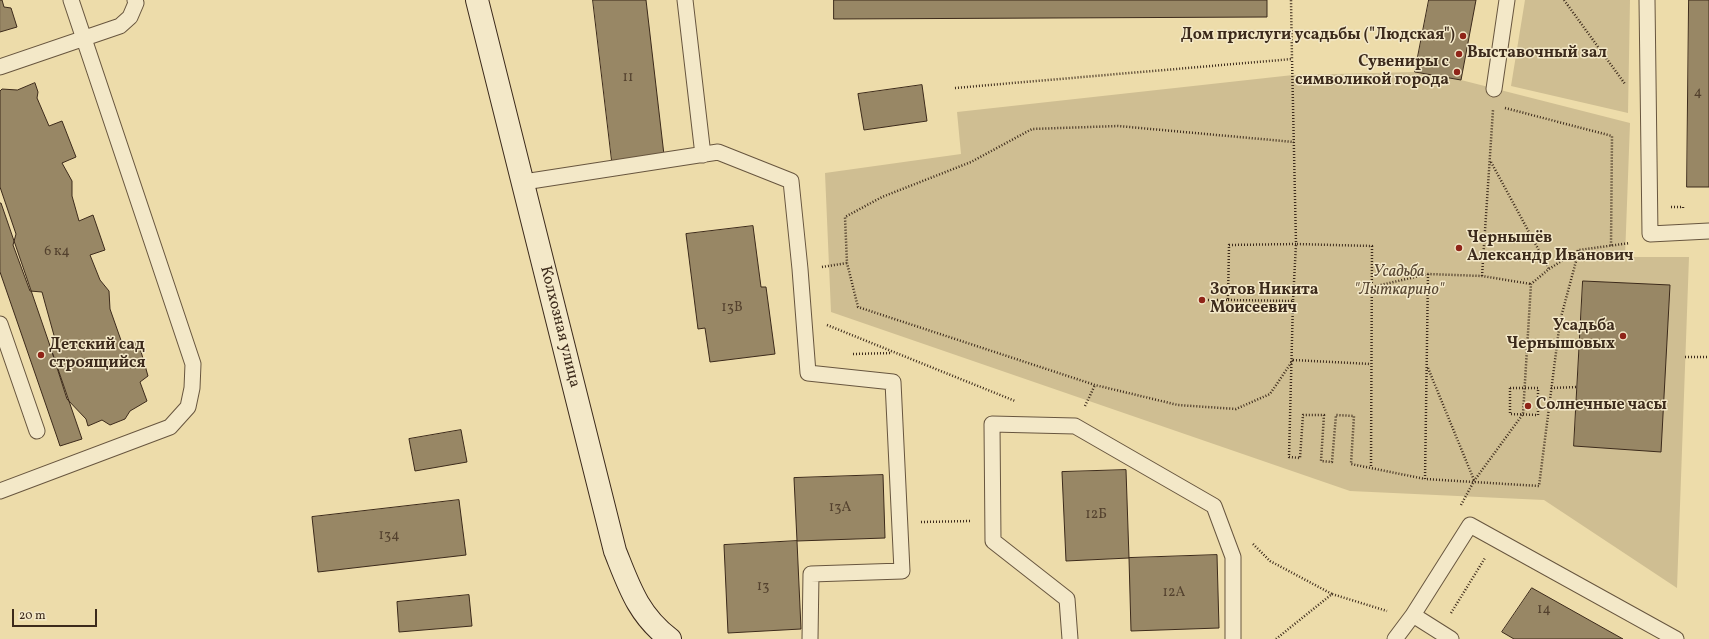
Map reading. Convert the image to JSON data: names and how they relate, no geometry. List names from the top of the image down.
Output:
{
  "streets": {
    "street": ["Колхозная улица"]
  },
  "parks": ["Усадьба \"Лыткарино\""],
  "places": [
    "Дом прислуги усадьбы (\"Людская\")",
    "Выставочный зал",
    "Сувениры с символикой города",
    "Чернышёв Александр Иванович",
    "Зотов Никита Моисеевич",
    "Усадьба Чернышовых",
    "Детский сад строящийся",
    "Солнечные часы"
  ],
  "house_numbers": [
    "11",
    "4",
    "6 к4",
    "13В",
    "13А",
    "12Б",
    "134",
    "13",
    "12А",
    "14"
  ],
  "scale_bar": "20 m"
}
